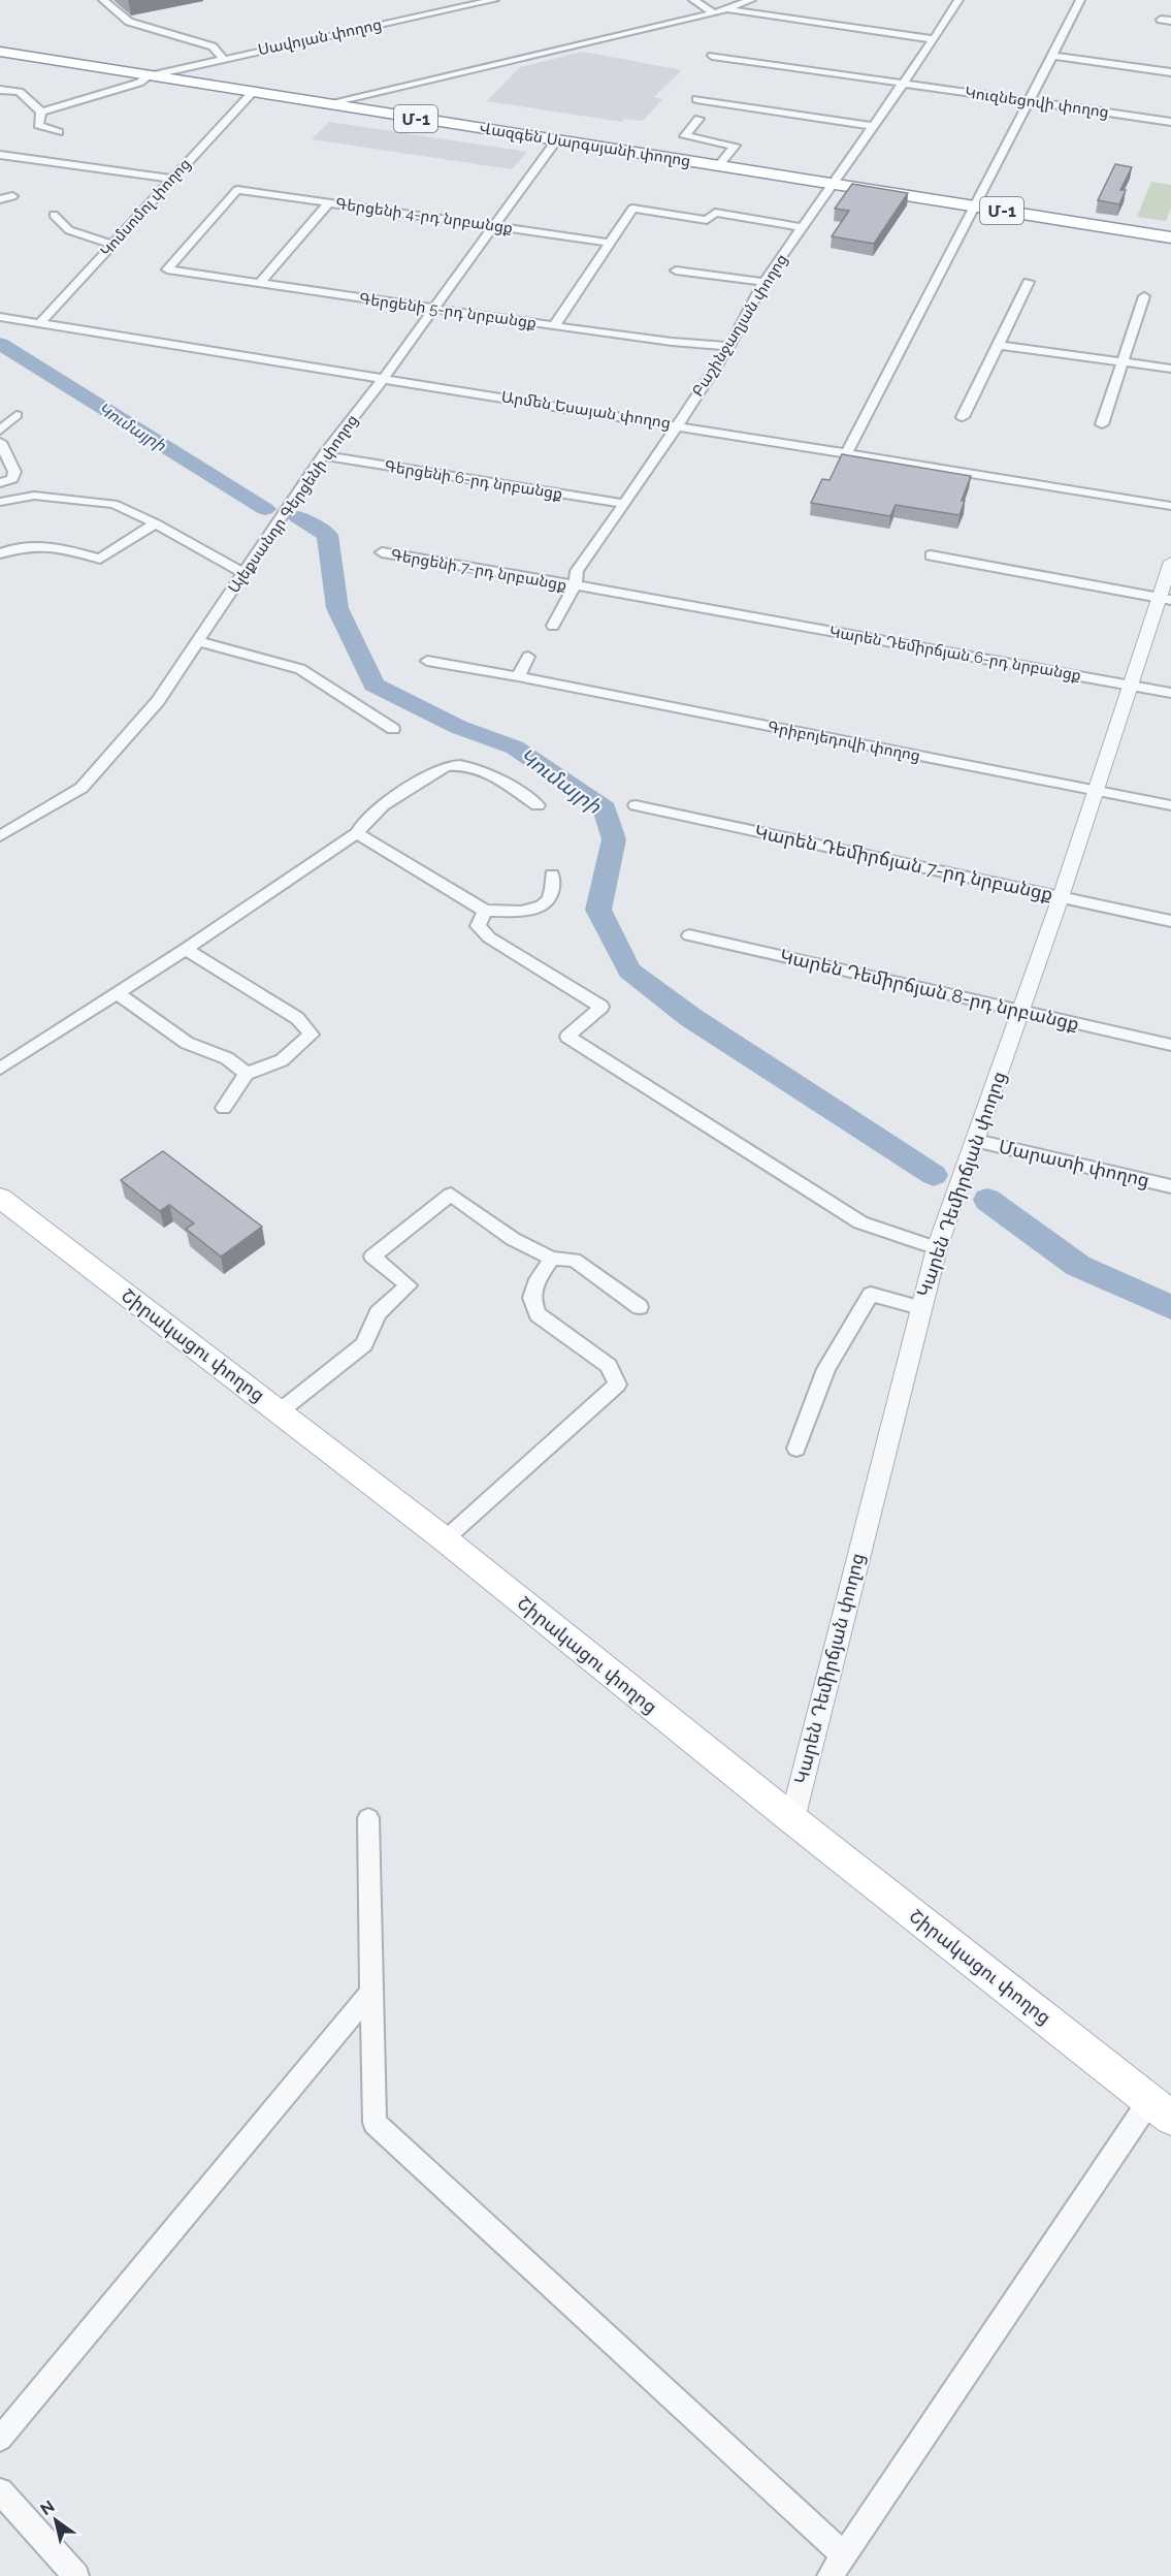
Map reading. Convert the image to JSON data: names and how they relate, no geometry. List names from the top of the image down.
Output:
{
  "streets": {
    "highway": ["Մ-1", "Վազգեն Սարգսյանի փողոց"],
    "main road": ["Շիրակացու փողոց"],
    "street": [
      "Սավոյան փողոց",
      "Կուզնեցովի փողոց",
      "Կոմսոմոլ փողոց",
      "Գերցենի 4-րդ նրբանցք",
      "Գերցենի 5-րդ նրբանցք",
      "Բաշինջաղյան փողոց",
      "Արմեն Եսայան փողոց",
      "Գերցենի 6-րդ նրբանցք",
      "Ալեքսանդր Գերցենի փողոց",
      "Գերցենի 7-րդ նրբանցք",
      "Կարեն Դեմիրճյան 6-րդ նրբանցք",
      "Գրիբոյեդովի փողոց",
      "Կարեն Դեմիրճյան 7-րդ նրբանցք",
      "Կարեն Դեմիրճյան 8-րդ նրբանցք",
      "Մարատի փողոց",
      "Կարեն Դեմիրճյան փողոց"
    ]
  },
  "crossings": [
    ["Սավոյան փողոց", "Վազգեն Սարգսյանի փողոց"],
    ["Կուզնեցովի փողոց", "Բաշինջաղյան փողոց"],
    ["Վազգեն Սարգսյանի փողոց", "Կոմսոմոլ փողոց"],
    ["Վազգեն Սարգսյանի փողոց", "Բաշինջաղյան փողոց"],
    ["Վազգեն Սարգսյանի փողոց", "Ալեքսանդր Գերցենի փողոց"],
    ["Կոմսոմոլ փողոց", "Արմեն Եսայան փողոց"],
    ["Գերցենի 4-րդ նրբանցք", "Գերցենի 5-րդ նրբանցք"],
    ["Գերցենի 4-րդ նրբանցք", "Ալեքսանդր Գերցենի փողոց"],
    ["Գերցենի 5-րդ նրբանցք", "Բաշինջաղյան փողոց"],
    ["Գերցենի 5-րդ նրբանցք", "Ալեքսանդր Գերցենի փողոց"],
    ["Բաշինջաղյան փողոց", "Արմեն Եսայան փողոց"],
    ["Բաշինջաղյան փողոց", "Գերցենի 6-րդ նրբանցք"],
    ["Բաշինջաղյան փողոց", "Գերցենի 7-րդ նրբանցք"],
    ["Արմեն Եսայան փողոց", "Ալեքսանդր Գերցենի փողոց"],
    ["Գերցենի 6-րդ նրբանցք", "Ալեքսանդր Գերցենի փողոց"],
    ["Գերցենի 7-րդ նրբանցք", "Կարեն Դեմիրճյան 6-րդ նրբանցք"],
    ["Կարեն Դեմիրճյան 6-րդ նրբանցք", "Կարեն Դեմիրճյան փողոց"],
    ["Գրիբոյեդովի փողոց", "Կարեն Դեմիրճյան փողոց"],
    ["Կարեն Դեմիրճյան 7-րդ նրբանցք", "Կարեն Դեմիրճյան փողոց"],
    ["Կարեն Դեմիրճյան 8-րդ նրբանցք", "Կարեն Դեմիրճյան փողոց"],
    ["Մարատի փողոց", "Կարեն Դեմիրճյան փողոց"],
    ["Կարեն Դեմիրճյան փողոց", "Շիրակացու փողոց"]
  ],
  "water": ["Կումայրի"],
  "north": "top left"
}
